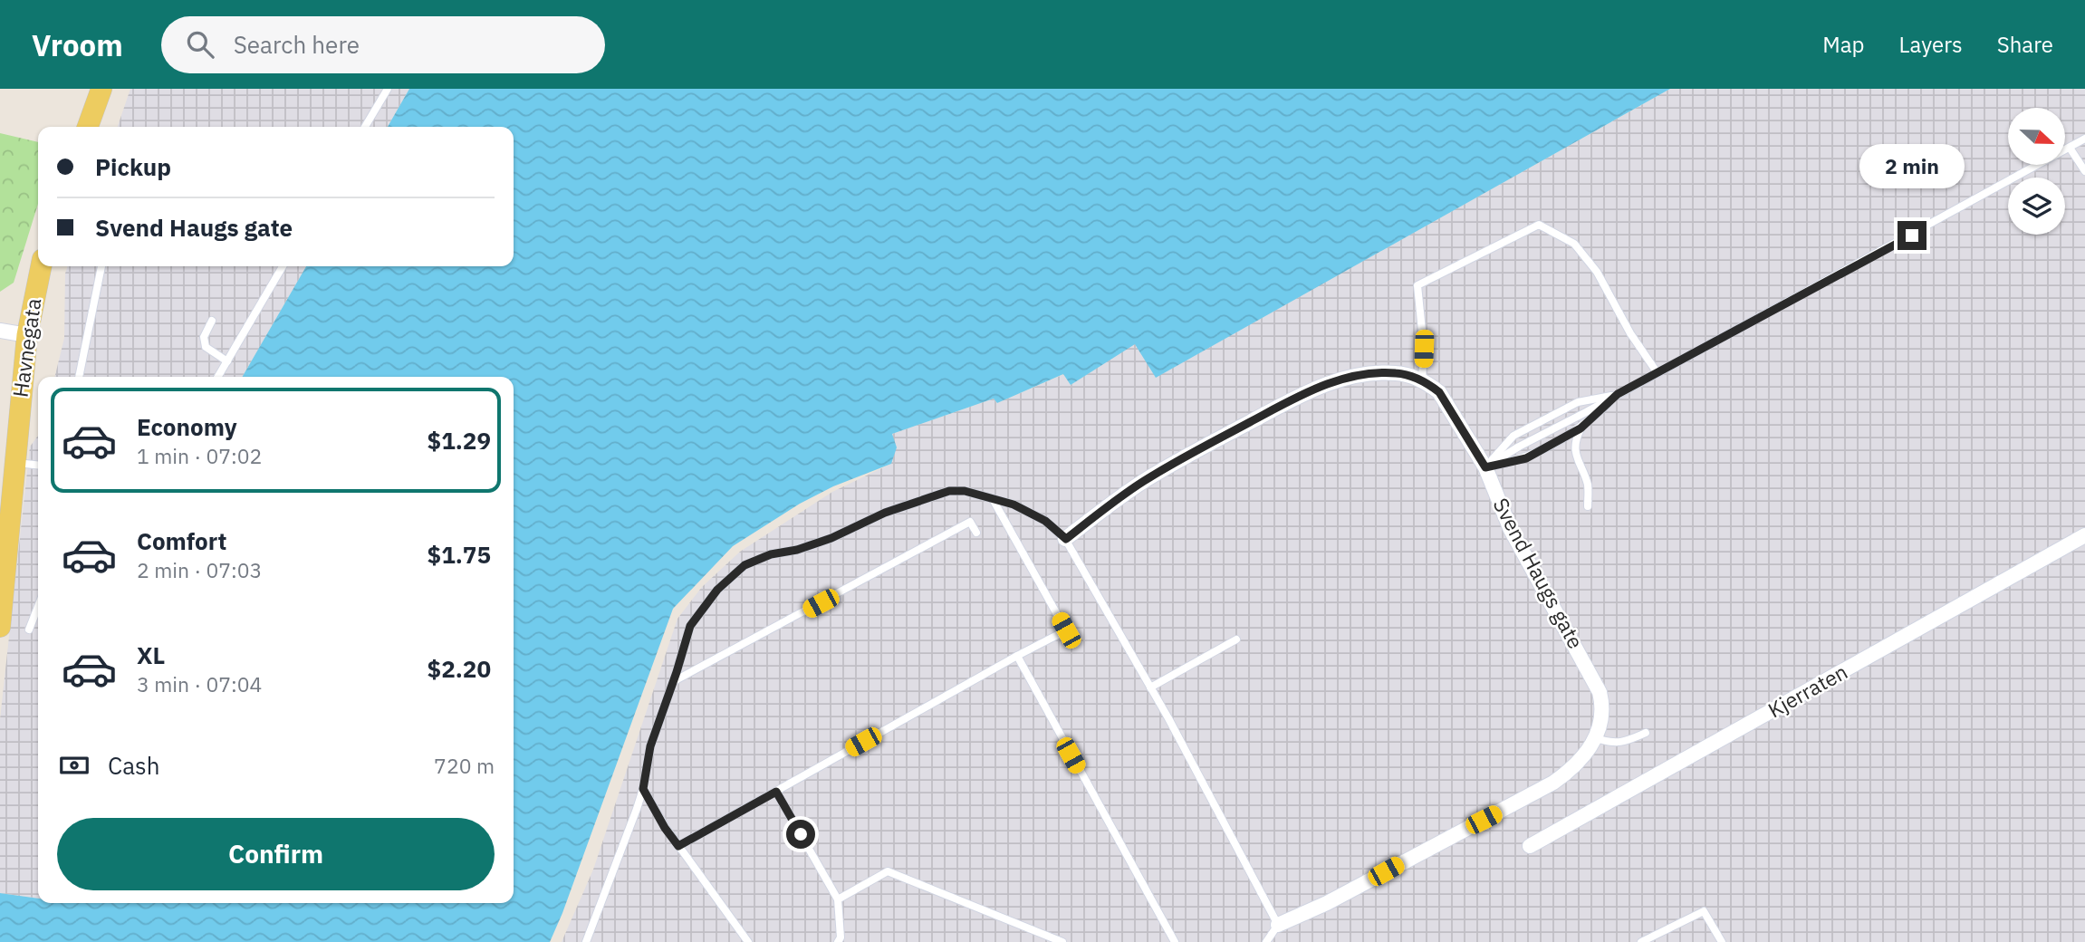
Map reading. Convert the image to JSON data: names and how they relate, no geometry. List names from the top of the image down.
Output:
{
  "streets": {
    "main road": ["Havnegata"],
    "street": ["Svend Haugs gate", "Kjerraten"]
  },
  "north": "right",
  "page": {
    "header": "Vroom",
    "search": "Search here",
    "nav": ["Map", "Layers", "Share"],
    "banner": ["Pickup", "Svend Haugs gate"],
    "bubble": "2 min",
    "list": [
      {
        "name": "Economy",
        "note": "1 min · 07:02",
        "value": "$1.29"
      },
      {
        "name": "Comfort",
        "note": "2 min · 07:03",
        "value": "$1.75"
      },
      {
        "name": "XL",
        "note": "3 min · 07:04",
        "value": "$2.20"
      }
    ],
    "pay": ["Cash", "720 m"],
    "buttons": "Confirm"
  }
}
